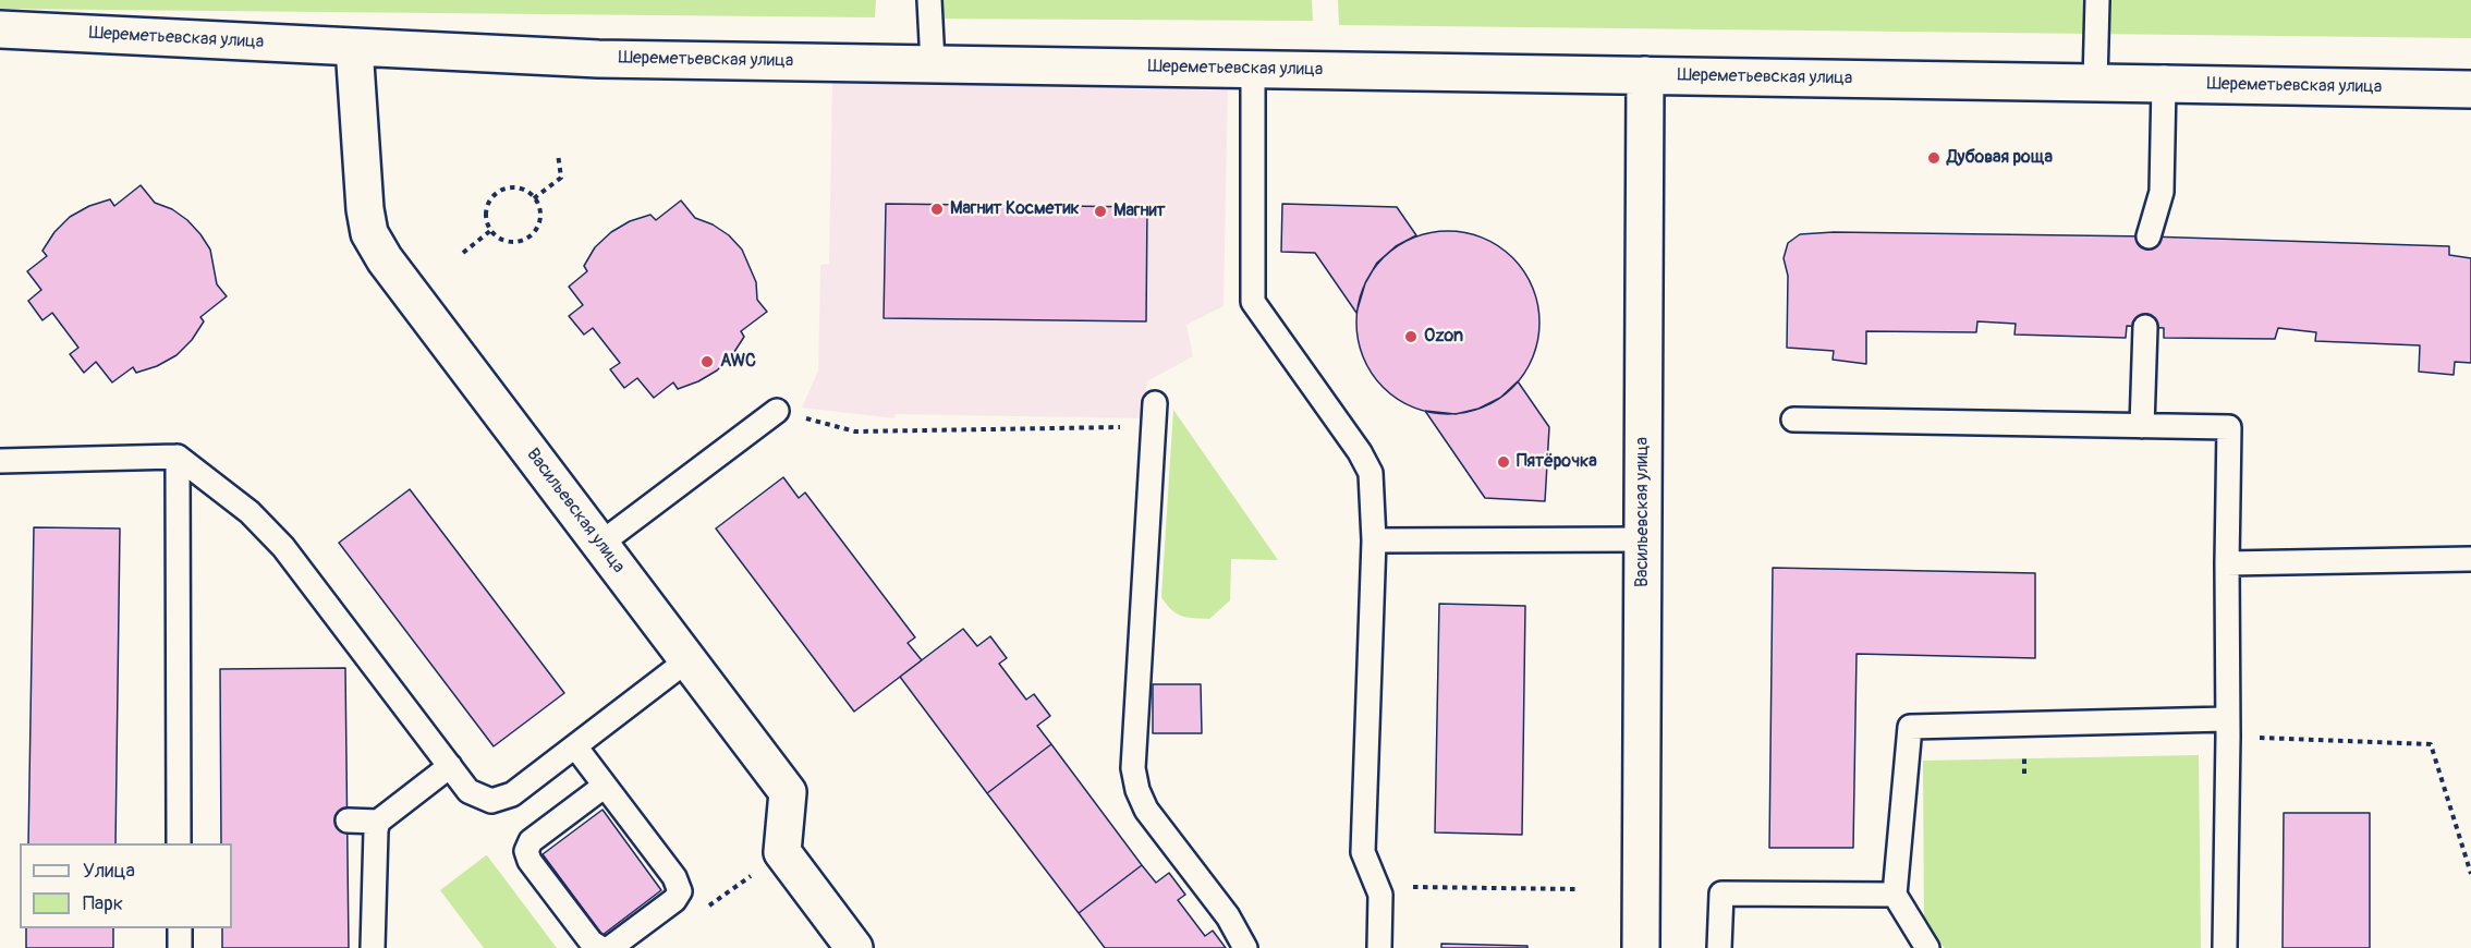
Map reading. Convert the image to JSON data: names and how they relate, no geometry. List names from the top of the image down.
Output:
{
  "streets": {
    "street": ["Шереметьевская улица", "Васильевская улица"]
  },
  "crossings": [
    ["Шереметьевская улица", "Васильевская улица"]
  ],
  "places": [
    "Дубовая роща",
    "Магнит Косметик",
    "Магнит",
    "Ozon",
    "AWC",
    "Пятёрочка"
  ],
  "legend": ["Улица", "Парк"]
}
